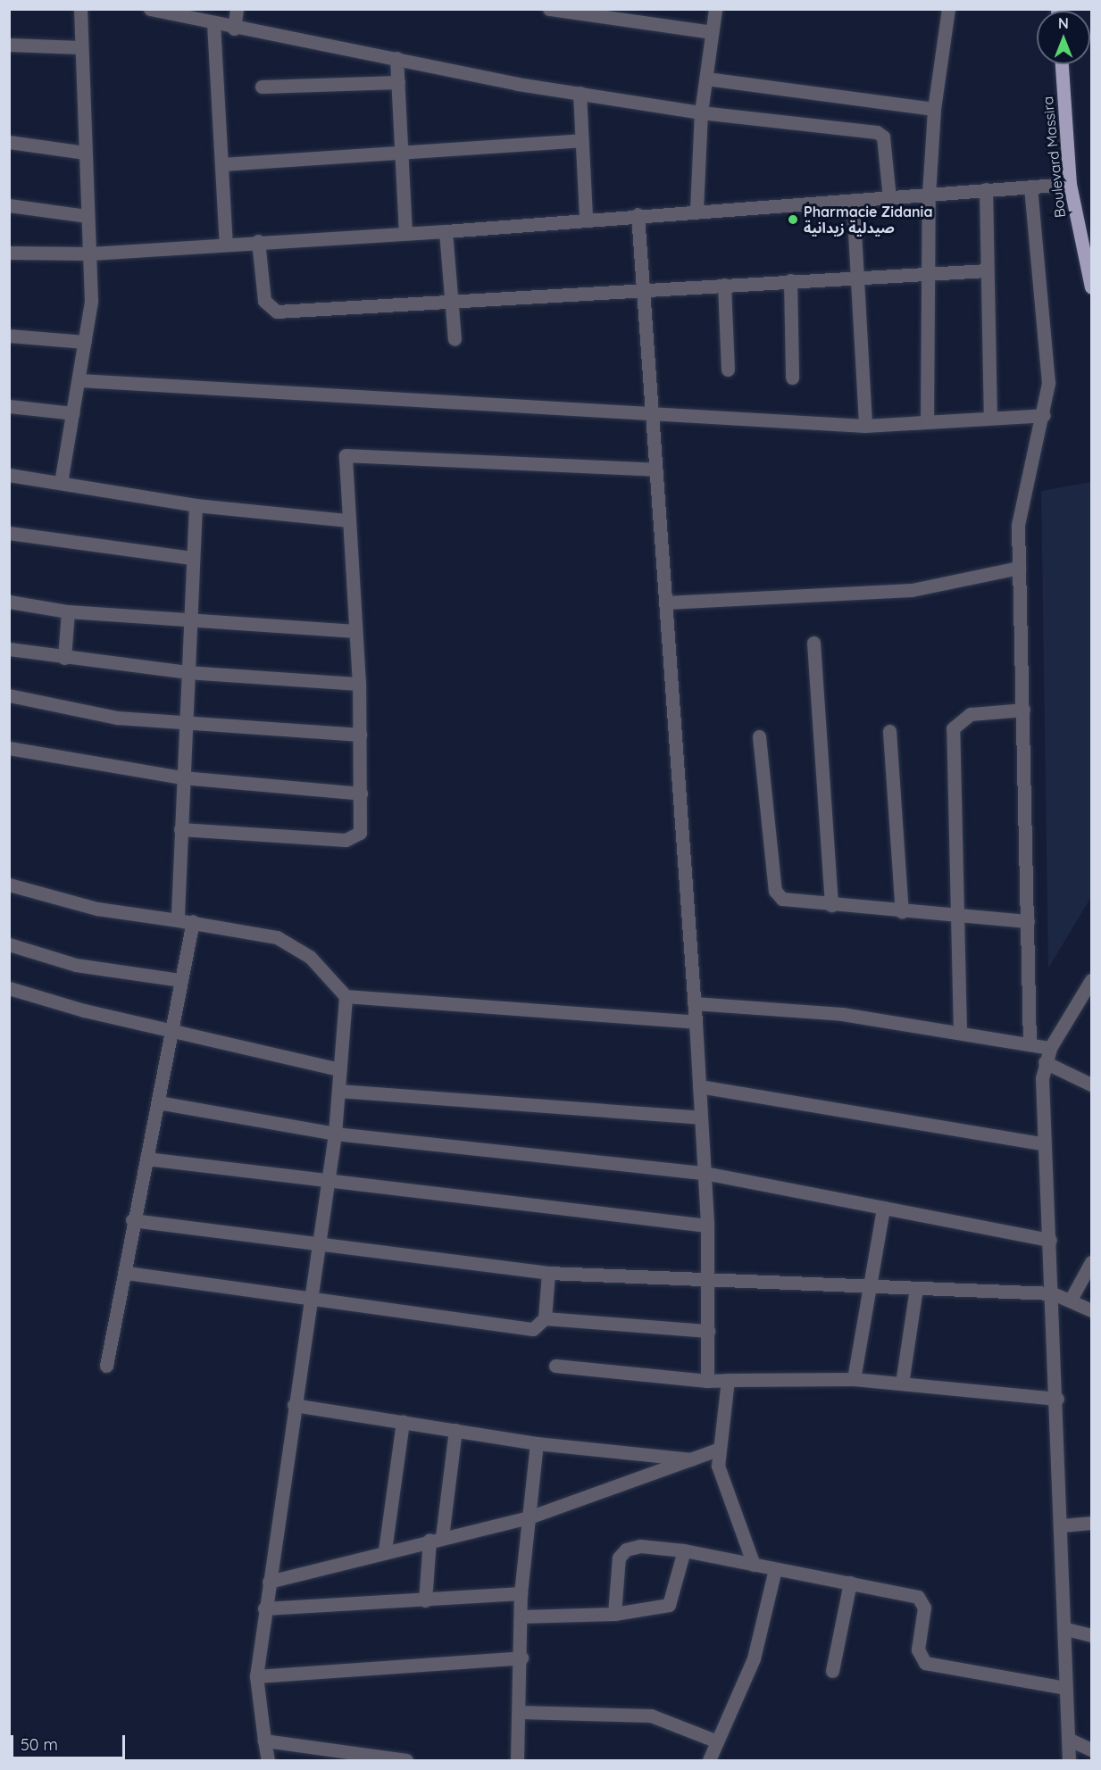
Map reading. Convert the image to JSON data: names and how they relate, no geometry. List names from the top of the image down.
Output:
{
  "streets": {
    "main road": ["Boulevard Massira"]
  },
  "places": ["Pharmacie Zidania صيدلية زيدانية"],
  "scale_bar": "50 m",
  "north": "top"
}
